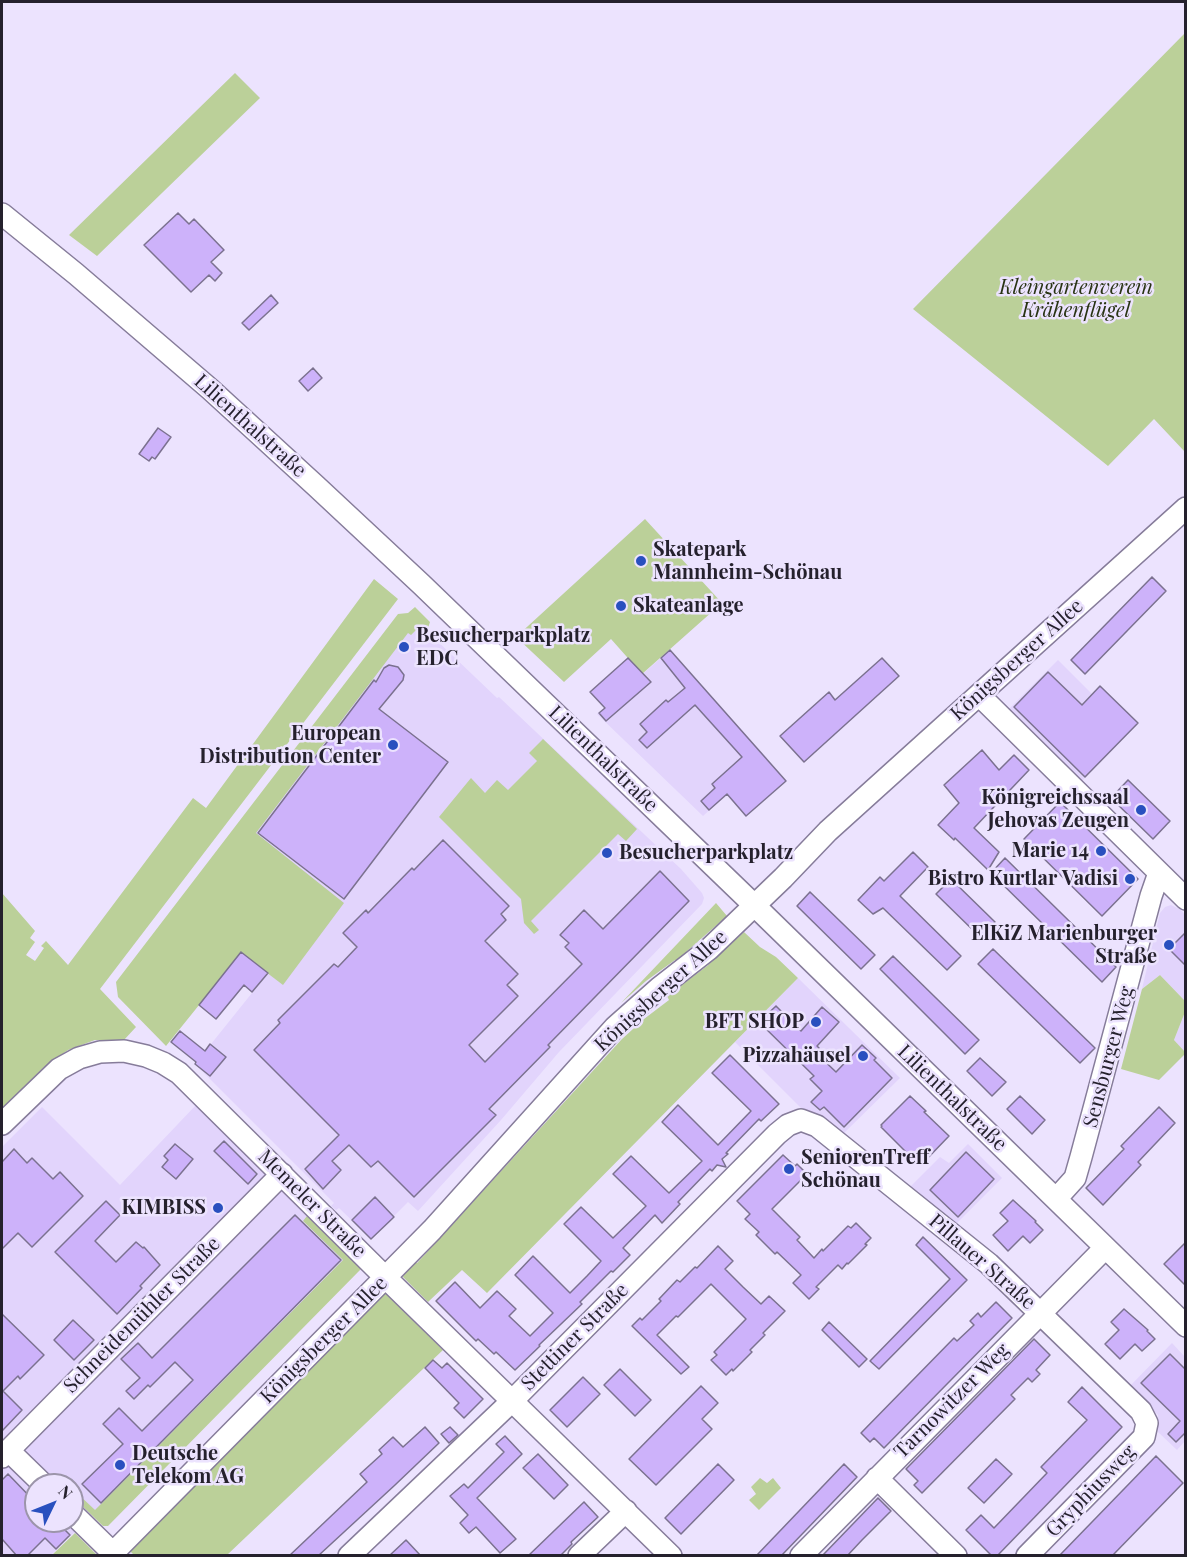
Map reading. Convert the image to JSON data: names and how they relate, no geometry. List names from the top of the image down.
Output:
{
  "streets": {
    "street": [
      "Lilienthalstraße",
      "Königsberger Allee",
      "Sensburger Weg",
      "Memeler Straße",
      "Pillauer Straße",
      "Schneidemühler Straße",
      "Stettiner Straße",
      "Tarnowitzer Weg",
      "Gryphiusweg"
    ]
  },
  "crossings": [
    ["Lilienthalstraße", "Königsberger Allee"],
    ["Lilienthalstraße", "Sensburger Weg"],
    ["Lilienthalstraße", "Tarnowitzer Weg"],
    ["Königsberger Allee", "Memeler Straße"],
    ["Memeler Straße", "Schneidemühler Straße"],
    ["Memeler Straße", "Stettiner Straße"],
    ["Pillauer Straße", "Stettiner Straße"],
    ["Pillauer Straße", "Tarnowitzer Weg"],
    ["Pillauer Straße", "Gryphiusweg"]
  ],
  "parks": ["Kleingartenverein Krähenflügel"],
  "places": [
    "Skatepark Mannheim-Schönau",
    "Skateanlage",
    "Besucherparkplatz EDC",
    "European Distribution Center",
    "Königreichssaal Jehovas Zeugen",
    "Marie 14",
    "Besucherparkplatz",
    "Bistro Kurtlar Vadisi",
    "ElKiZ Marienburger Straße",
    "BFT SHOP",
    "Pizzahäusel",
    "SeniorenTreff Schönau",
    "KIMBISS",
    "Deutsche Telekom AG"
  ],
  "north": "top right"
}
